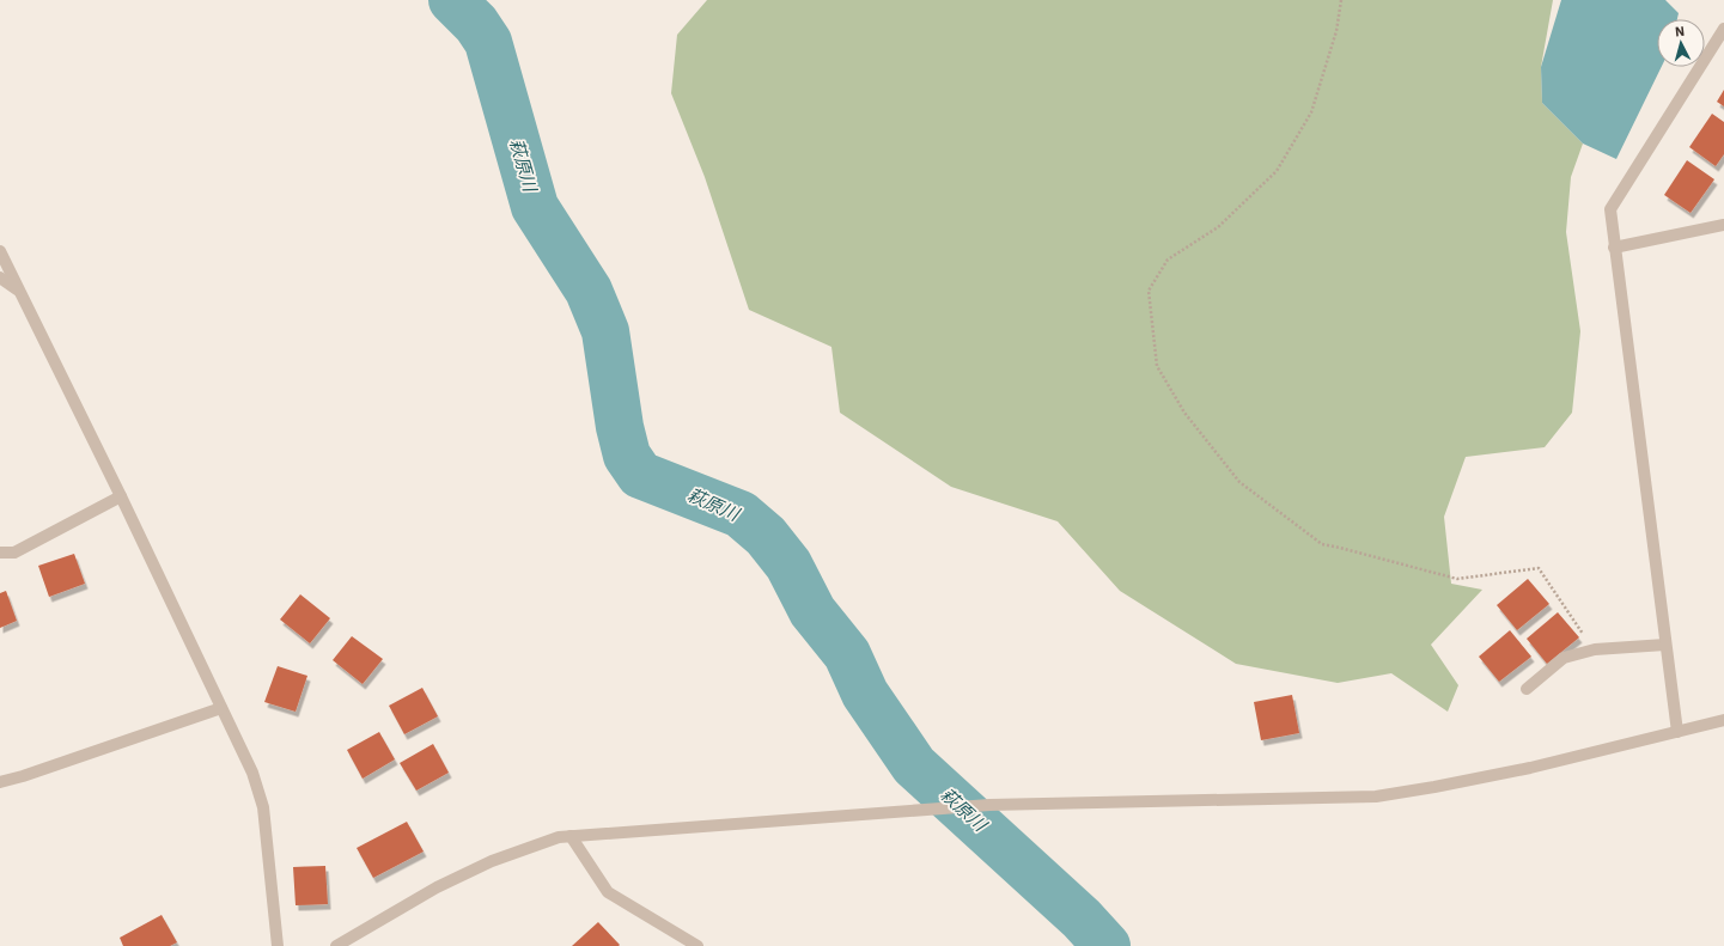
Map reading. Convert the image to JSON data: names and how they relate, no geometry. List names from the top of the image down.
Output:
{
  "water": ["萩原川"],
  "north": "top"
}
